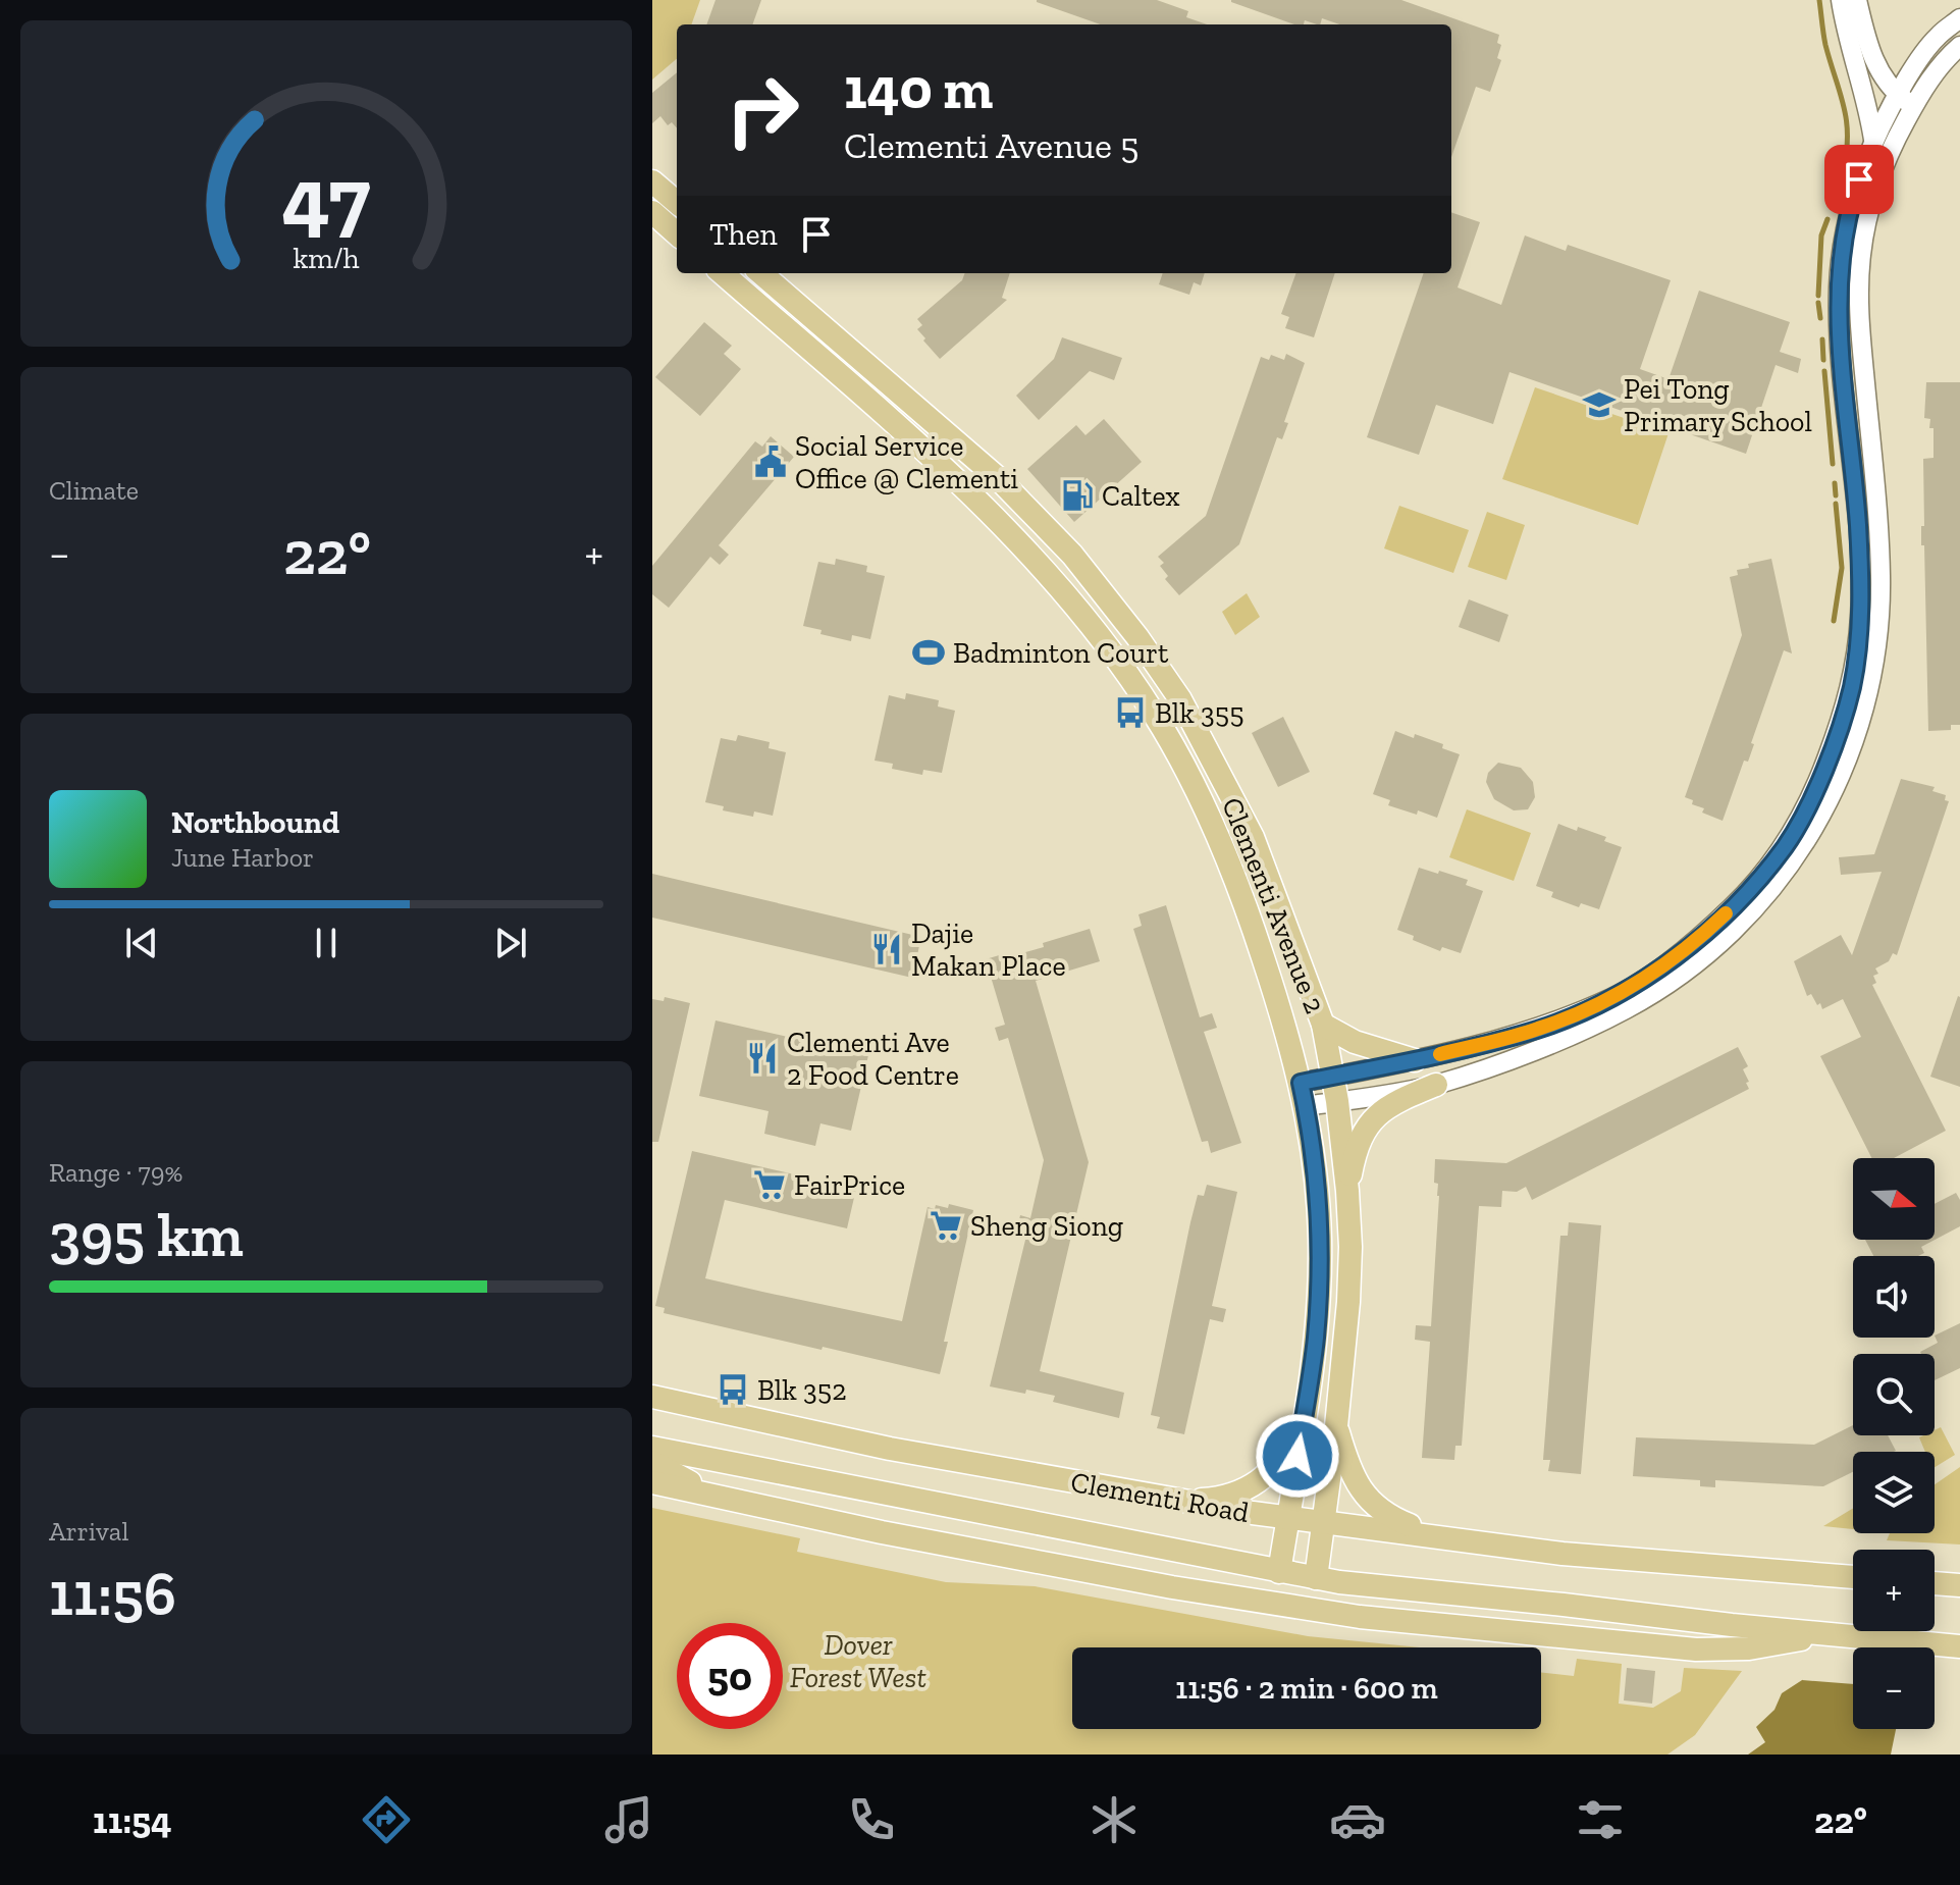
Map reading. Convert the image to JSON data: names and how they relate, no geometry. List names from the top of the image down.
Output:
{
  "streets": {
    "main road": ["Clementi Avenue 2", "Clementi Road"]
  },
  "crossings": [
    ["Clementi Avenue 2", "Clementi Road"]
  ],
  "parks": ["Dover Forest West"],
  "places": {
    "school or university": ["Pei Tong Primary School"],
    "public building": ["Social Service Office @ Clementi"],
    "fuel station": ["Caltex"],
    "sports": ["Badminton Court"],
    "bus stop": ["Blk 355", "Blk 352"],
    "restaurant": ["Dajie Makan Place", "Clementi Ave 2 Food Centre"],
    "supermarket": ["FairPrice", "Sheng Siong"]
  },
  "north": "right",
  "page": {
    "turn": ["140 m", "Clementi Avenue 5"],
    "then": "Then",
    "tile": [
      "Climate",
      ["Range · 79%", "395 km"],
      ["Arrival", "11:56"]
    ],
    "heat": ["−", "22°", "+"],
    "song": ["Northbound", "June Harbor"],
    "map_buttons": ["+", "−"],
    "limit": "50",
    "trip": "11:56 · 2 min · 600 m",
    "tabs": ["11:54", "22°"],
    "gauge": ["47", "km/h"]
  }
}
